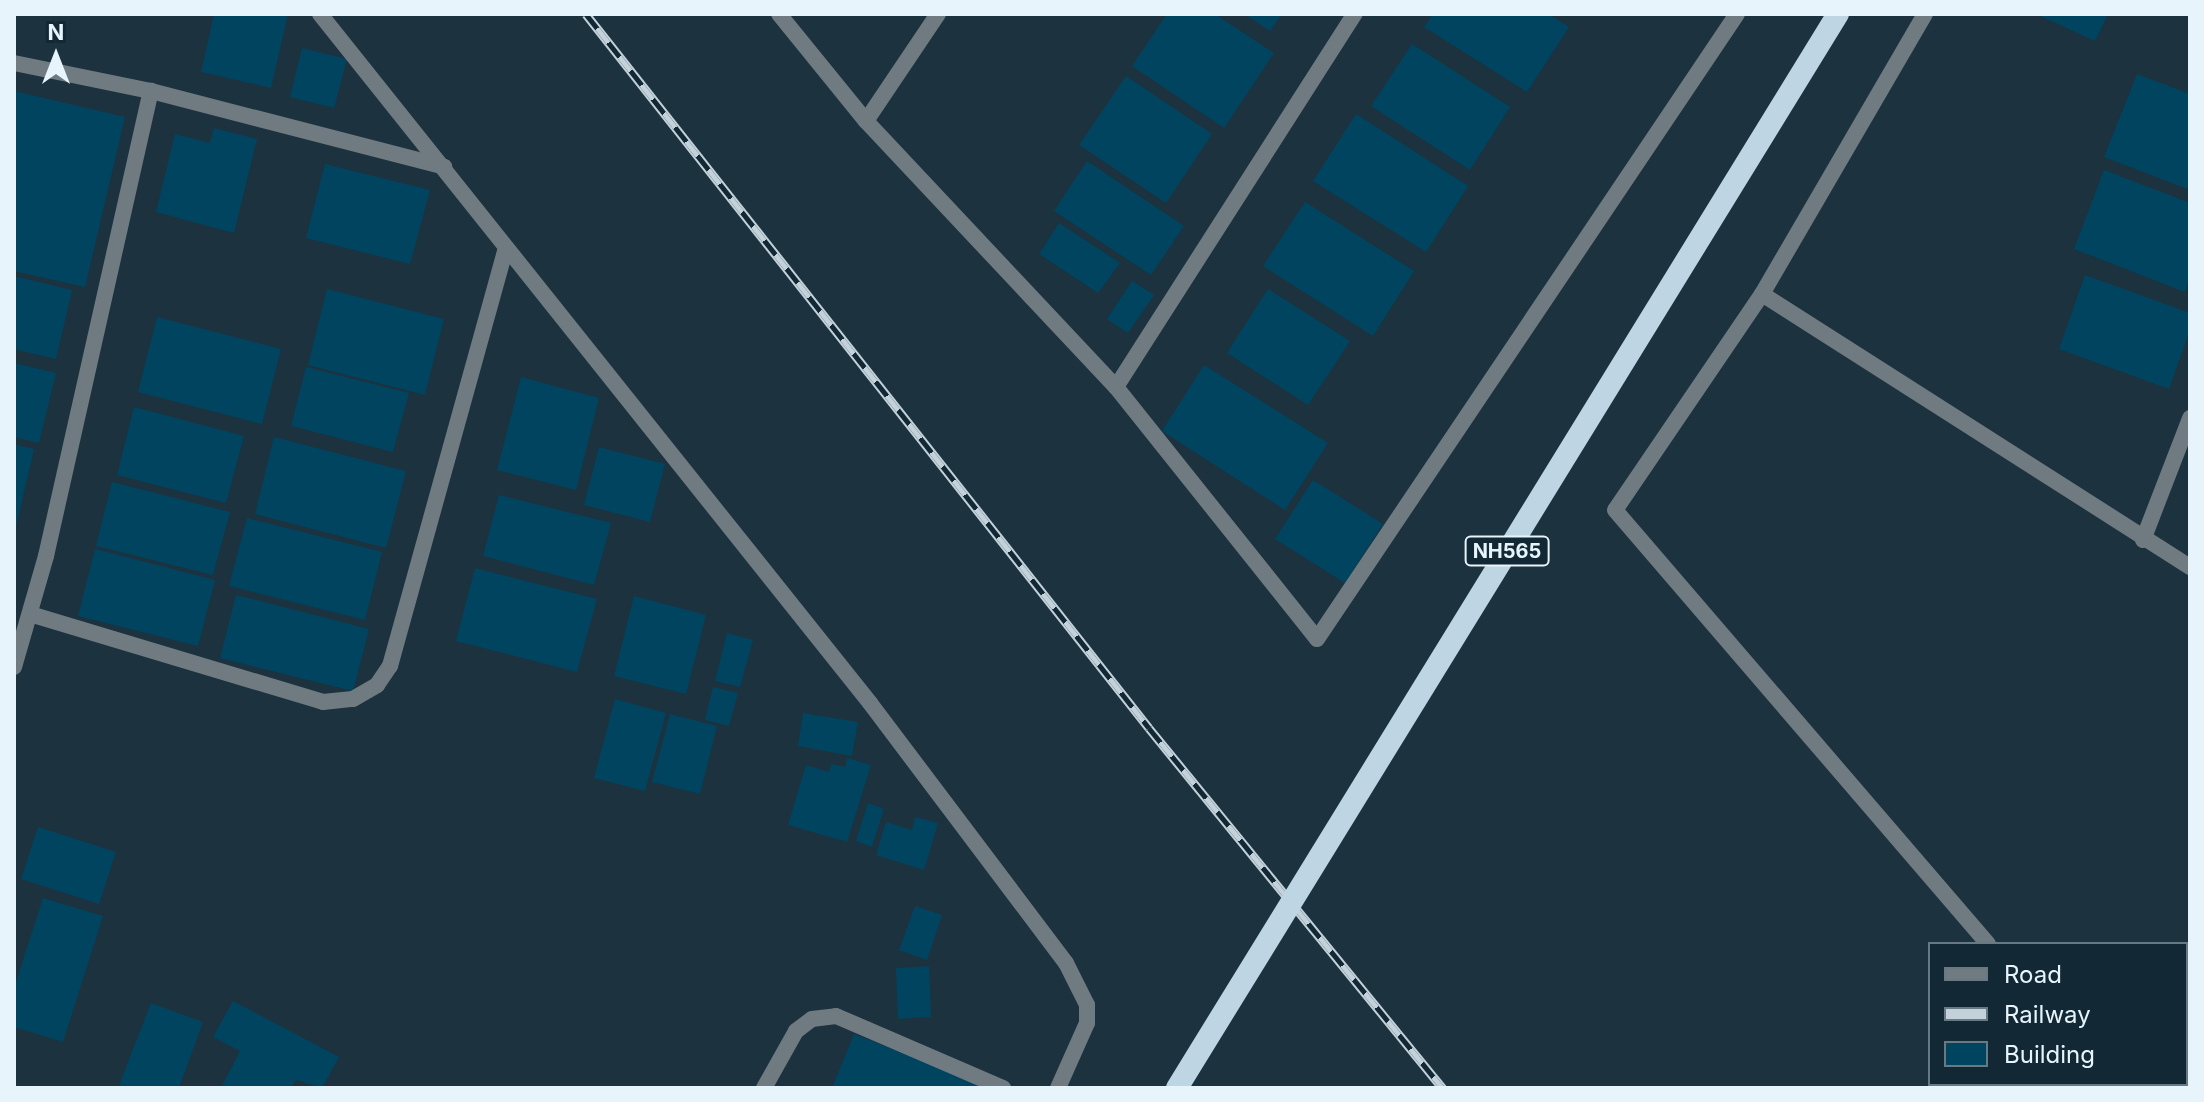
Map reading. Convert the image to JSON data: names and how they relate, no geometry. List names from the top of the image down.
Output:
{
  "streets": {
    "highway": ["NH565"]
  },
  "legend": ["Road", "Railway", "Building"],
  "north": "top"
}
